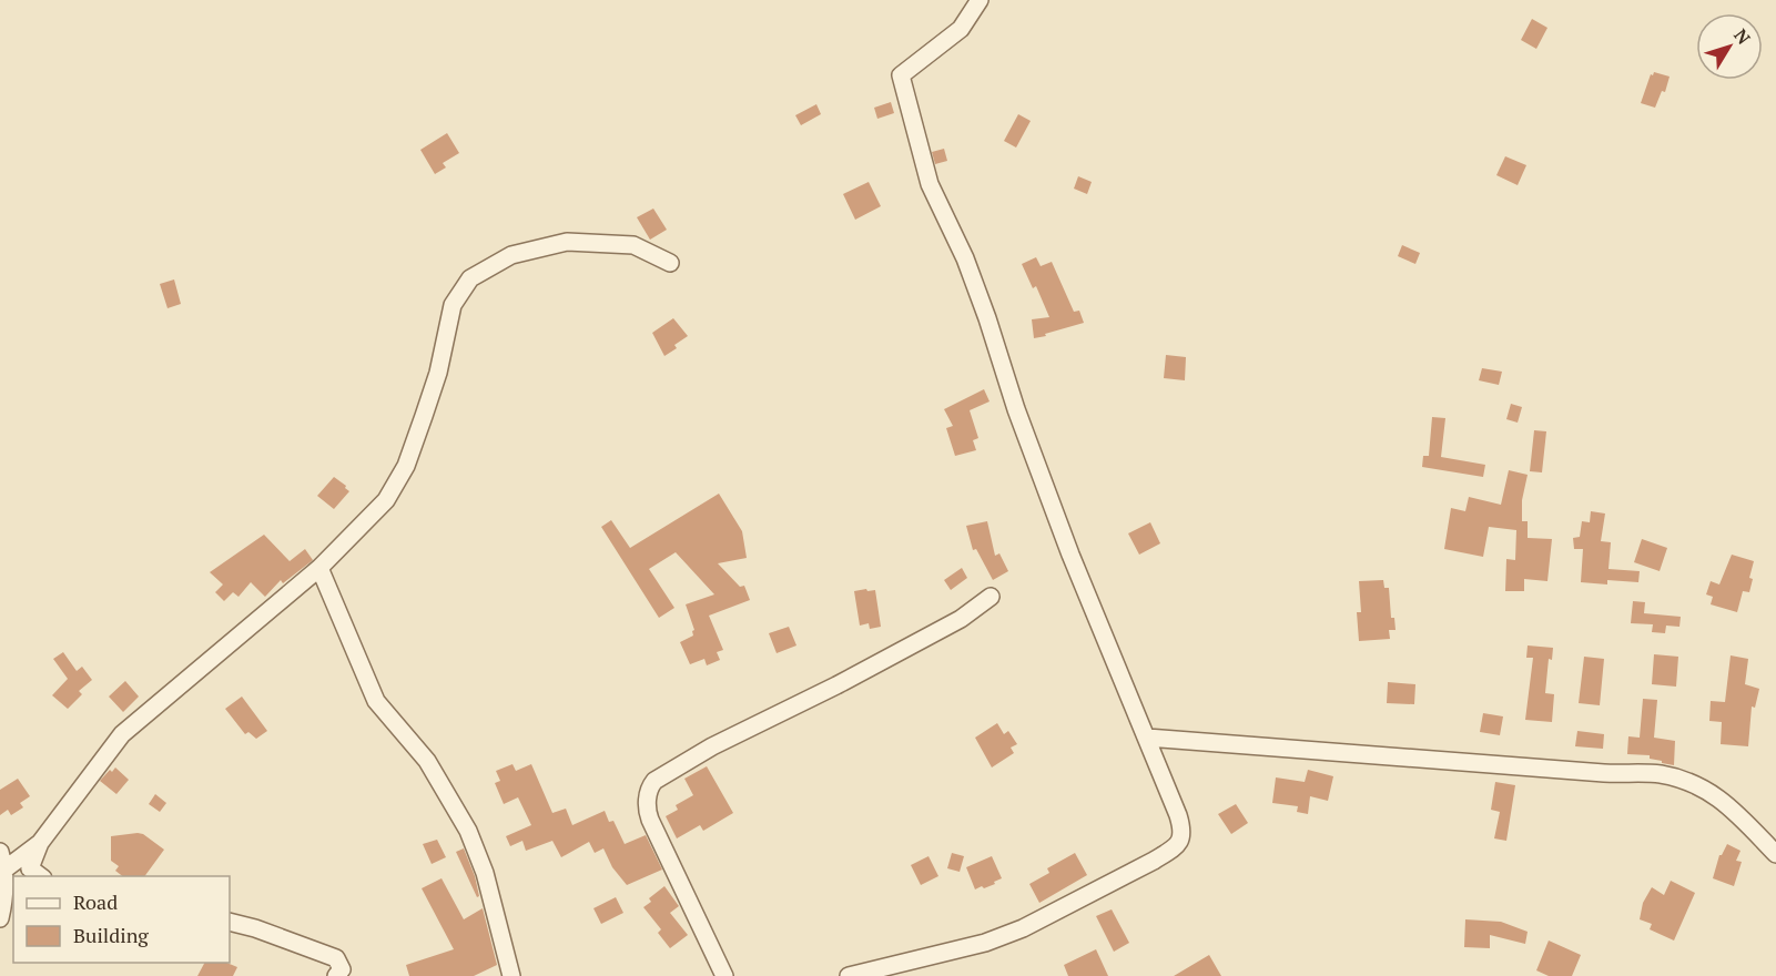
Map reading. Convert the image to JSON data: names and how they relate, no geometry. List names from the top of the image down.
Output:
{
  "legend": ["Road", "Building"],
  "north": "top right"
}
